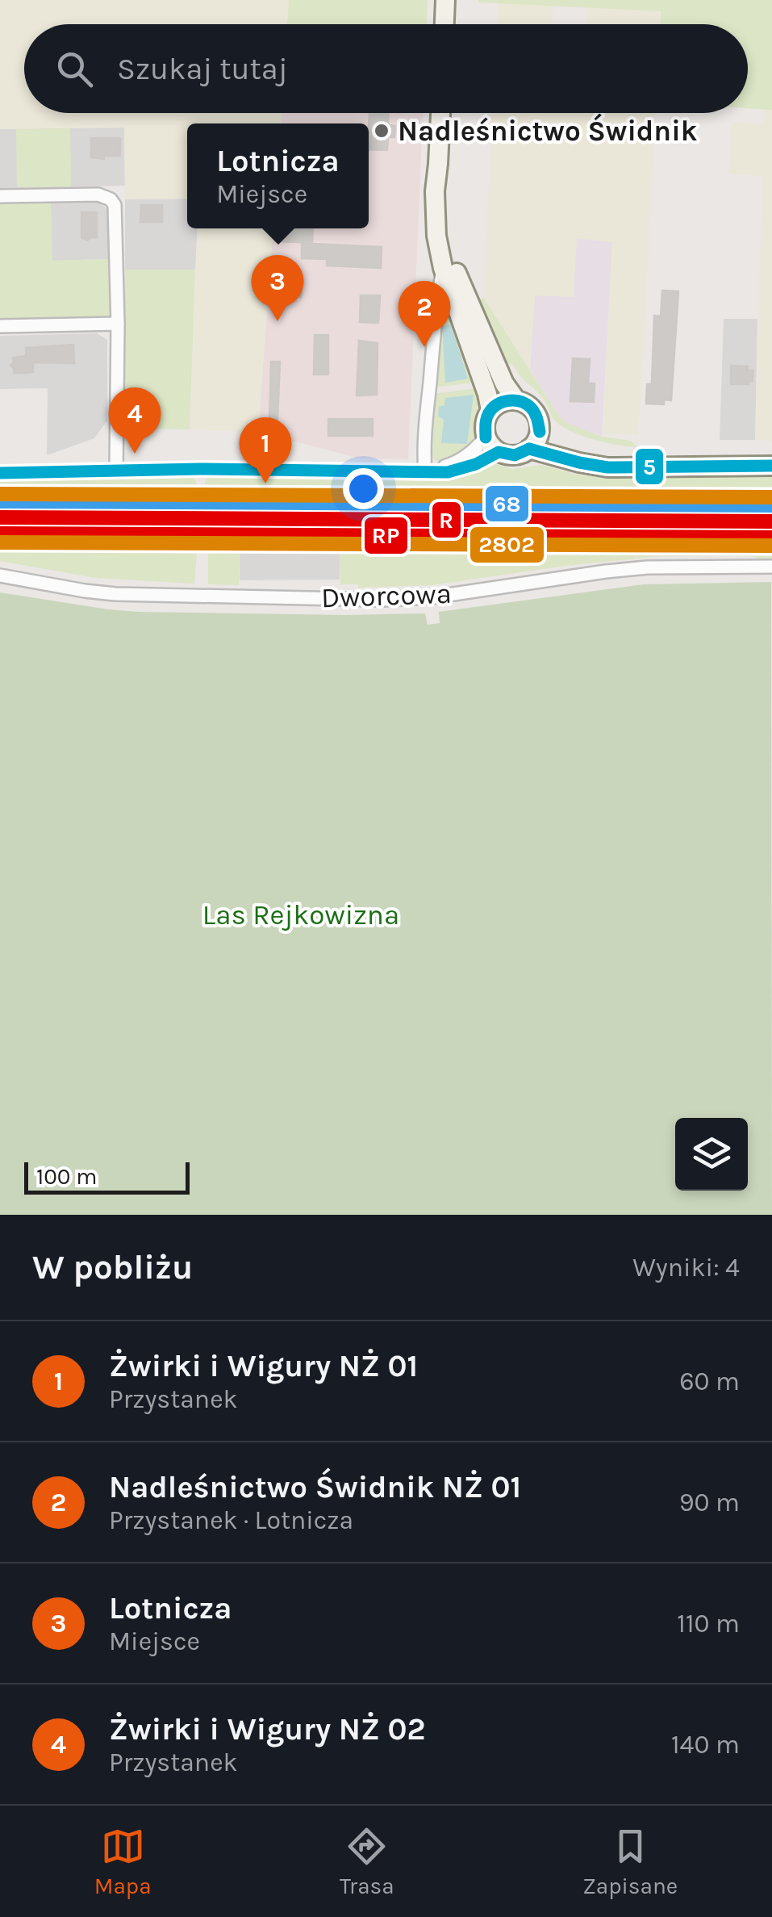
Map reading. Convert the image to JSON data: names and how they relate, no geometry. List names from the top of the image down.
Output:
{
  "streets": {
    "street": ["Dworcowa"]
  },
  "parks": ["Las Rejkowizna"],
  "places": ["Nadleśnictwo Świdnik"],
  "lines": [
    "transit line 5",
    "transit line 68",
    "transit line R",
    "transit line RP",
    "transit line 2802"
  ],
  "scale_bar": "100 m",
  "page": {
    "search": "Szukaj tutaj",
    "popup": ["Lotnicza", "Miejsce"],
    "pins": [
      "3",
      "2",
      "4",
      "1"
    ],
    "scale": "100 m",
    "heading": ["W pobliżu", "Wyniki: 4"],
    "list": [
      {
        "mark": "1",
        "name": "Żwirki i Wigury NŻ 01",
        "note": "Przystanek",
        "value": "60 m"
      },
      {
        "mark": "2",
        "name": "Nadleśnictwo Świdnik NŻ 01",
        "note": "Przystanek · Lotnicza",
        "value": "90 m"
      },
      {
        "mark": "3",
        "name": "Lotnicza",
        "note": "Miejsce",
        "value": "110 m"
      },
      {
        "mark": "4",
        "name": "Żwirki i Wigury NŻ 02",
        "note": "Przystanek",
        "value": "140 m"
      }
    ],
    "nav": ["Mapa", "Trasa", "Zapisane"]
  }
}
